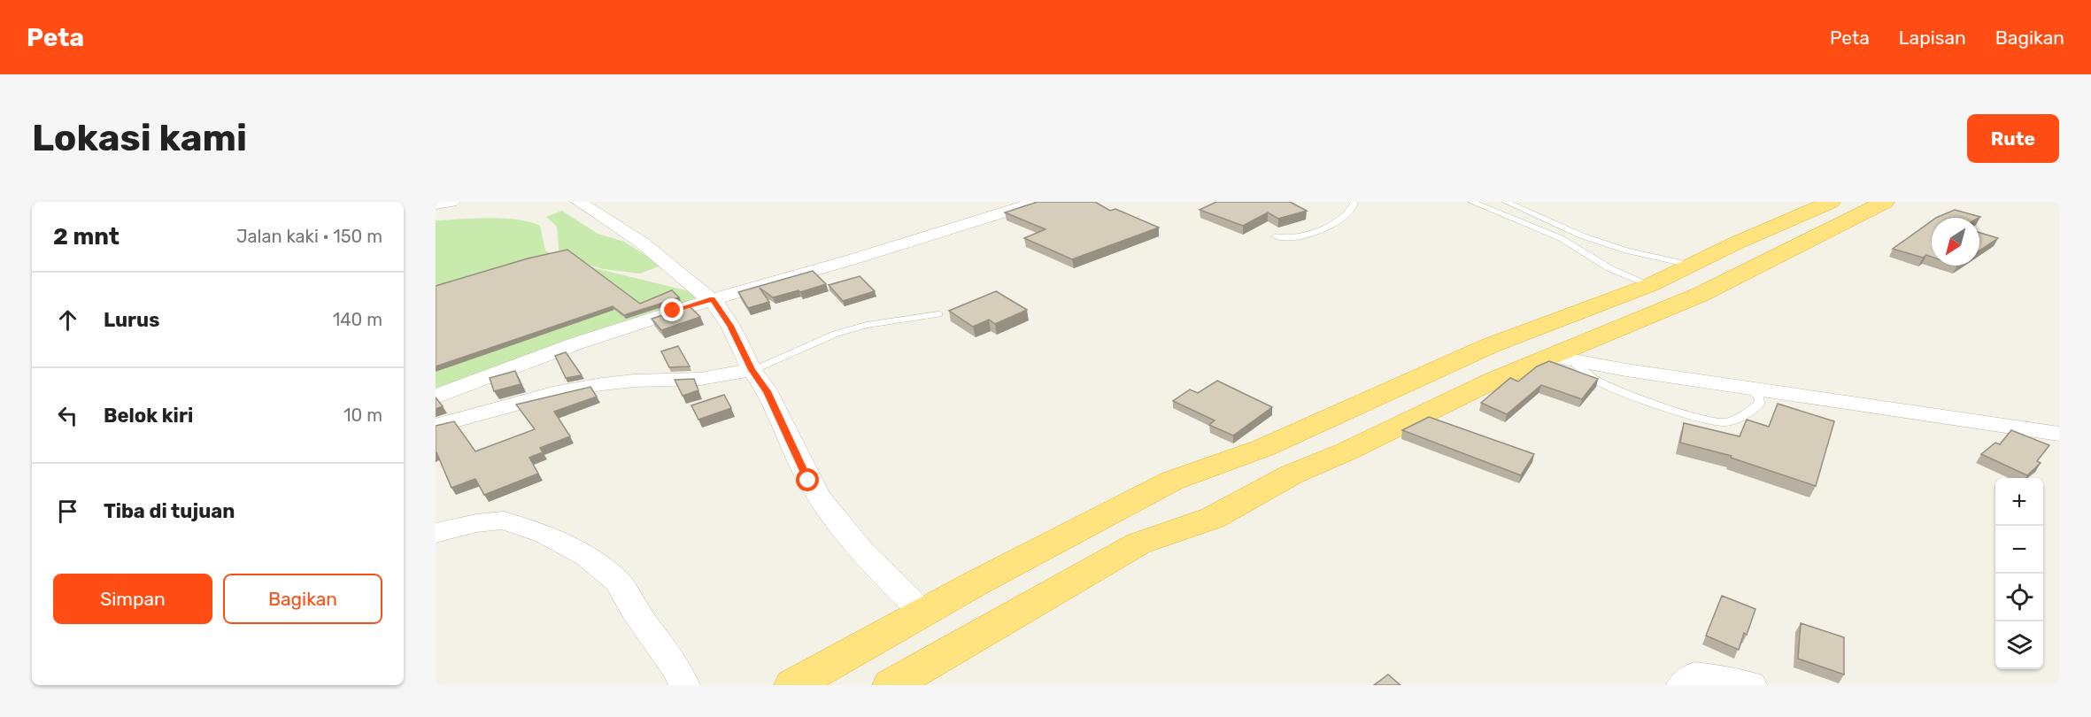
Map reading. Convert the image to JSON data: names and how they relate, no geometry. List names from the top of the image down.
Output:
{
  "north": "bottom left",
  "page": {
    "header": "Peta",
    "nav": ["Peta", "Lapisan", "Bagikan"],
    "buttons": [
      "Rute",
      ["Simpan", "Bagikan"]
    ],
    "title": "Lokasi kami",
    "heading": ["2 mnt", "Jalan kaki · 150 m"],
    "list": [
      ["Lurus", "140 m"],
      ["Belok kiri", "10 m"],
      "Tiba di tujuan"
    ],
    "map_buttons": ["+", "−"]
  }
}
